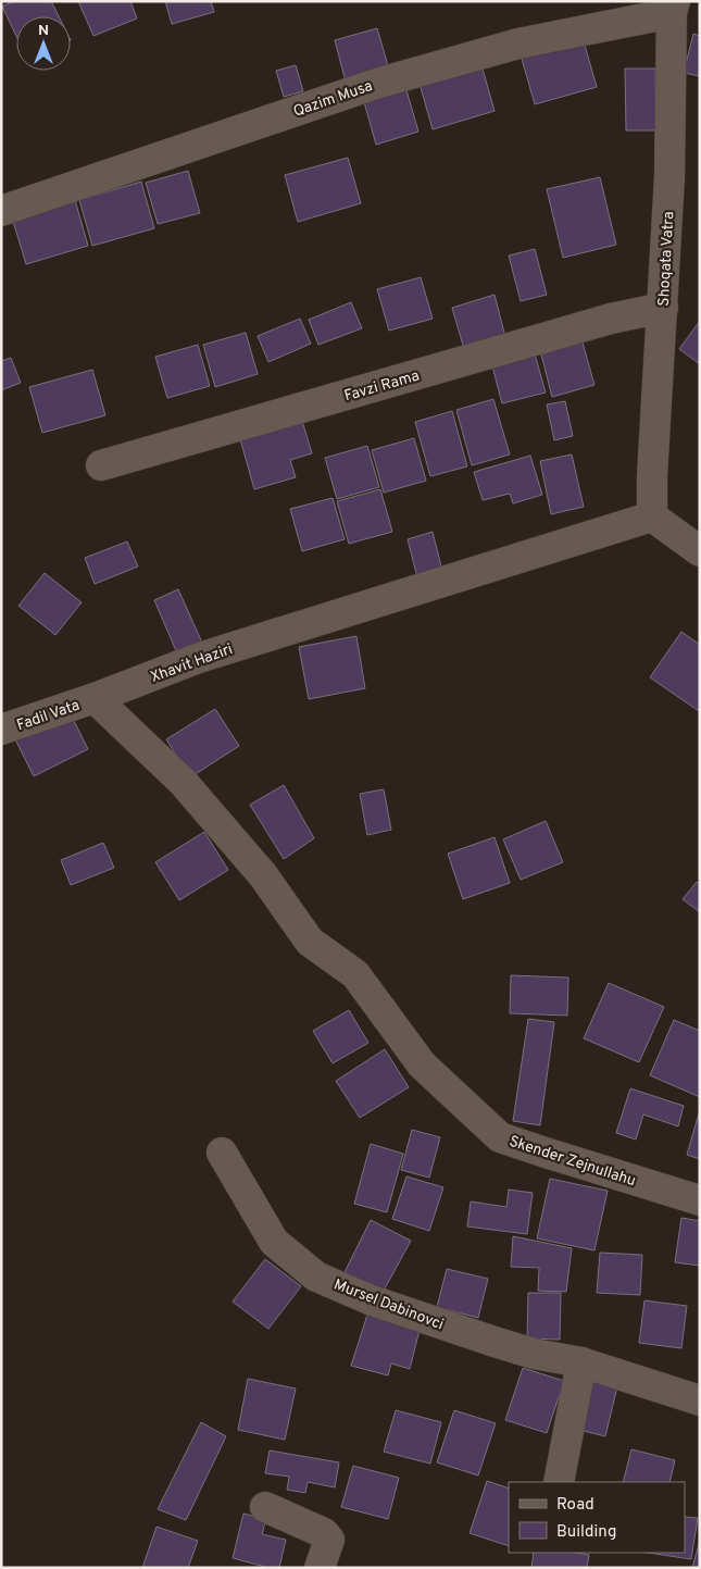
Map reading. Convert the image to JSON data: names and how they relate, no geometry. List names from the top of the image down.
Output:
{
  "streets": {
    "street": [
      "Qazim Musa",
      "Shoqata Vatra",
      "Favzi Rama",
      "Xhavit Haziri",
      "Fadil Vata",
      "Skender Zejnullahu",
      "Mursel Dabinovci"
    ]
  },
  "crossings": [
    ["Qazim Musa", "Shoqata Vatra"],
    ["Shoqata Vatra", "Favzi Rama"],
    ["Shoqata Vatra", "Xhavit Haziri"],
    ["Xhavit Haziri", "Fadil Vata"],
    ["Xhavit Haziri", "Skender Zejnullahu"],
    ["Fadil Vata", "Skender Zejnullahu"]
  ],
  "legend": ["Road", "Building"],
  "north": "top"
}
